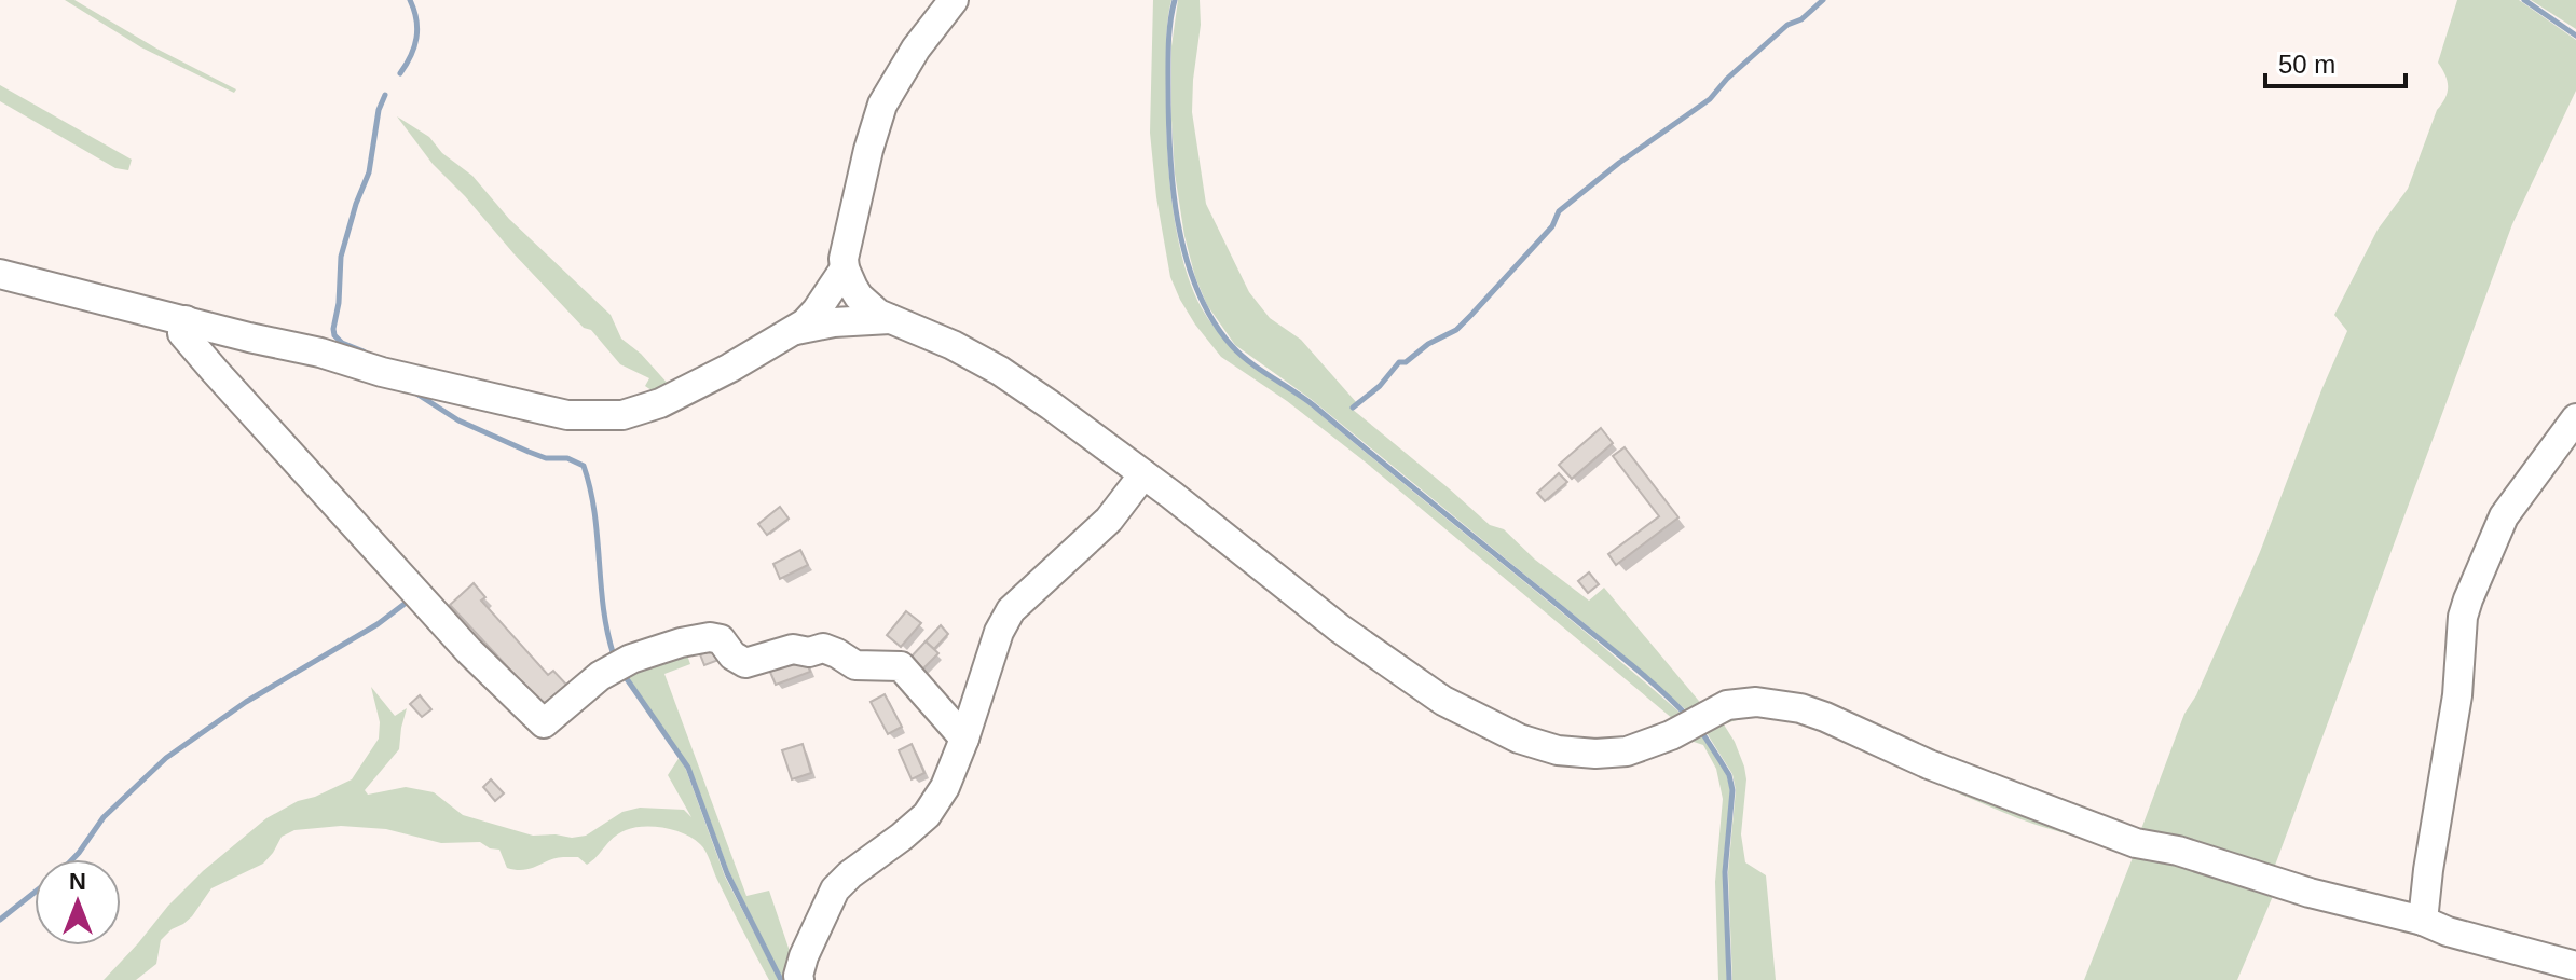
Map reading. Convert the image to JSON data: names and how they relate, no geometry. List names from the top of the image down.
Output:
{
  "scale_bar": "50 m",
  "north": "top"
}
